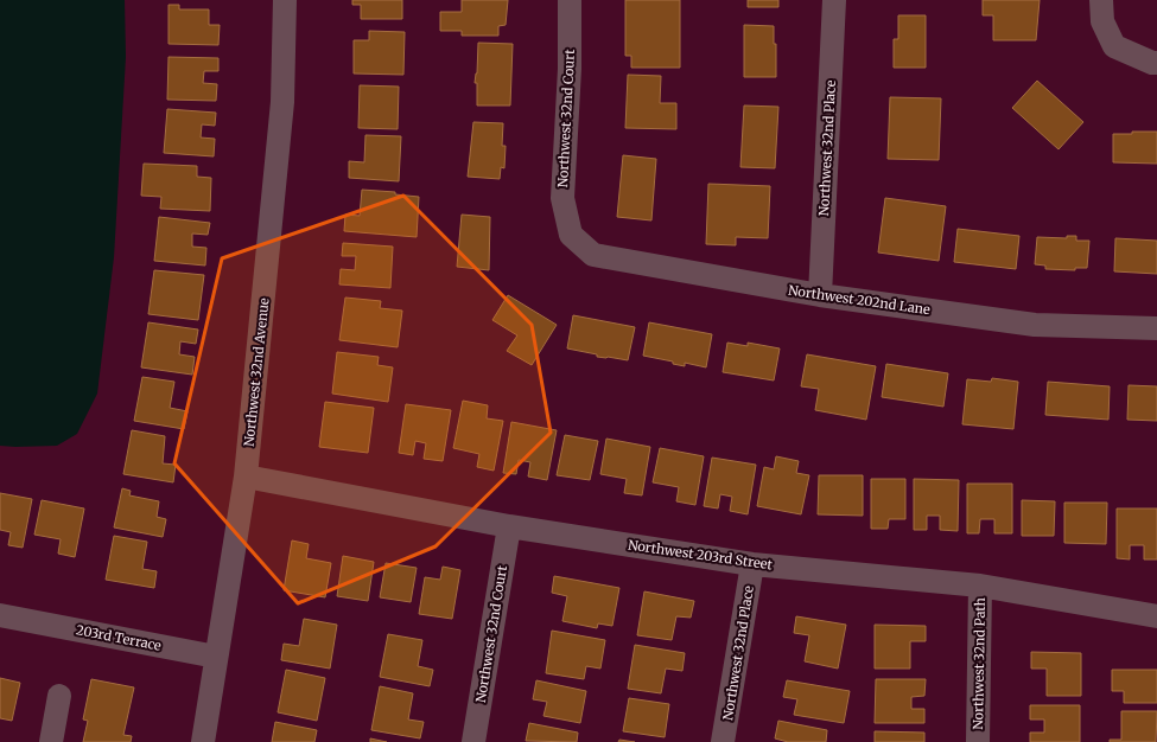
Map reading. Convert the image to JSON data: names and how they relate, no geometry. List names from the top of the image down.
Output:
{
  "streets": {
    "street": [
      "Northwest 32nd Court",
      "Northwest 32nd Place",
      "Northwest 202nd Lane",
      "Northwest 32nd Avenue",
      "Northwest 203rd Street",
      "203rd Terrace",
      "Northwest 32nd Path"
    ]
  },
  "crossings": [
    ["Northwest 32nd Court", "Northwest 202nd Lane"],
    ["Northwest 32nd Court", "Northwest 203rd Street"],
    ["Northwest 32nd Place", "Northwest 202nd Lane"],
    ["Northwest 32nd Place", "Northwest 203rd Street"],
    ["Northwest 32nd Avenue", "Northwest 203rd Street"],
    ["Northwest 32nd Avenue", "203rd Terrace"],
    ["Northwest 203rd Street", "Northwest 32nd Path"]
  ]
}
